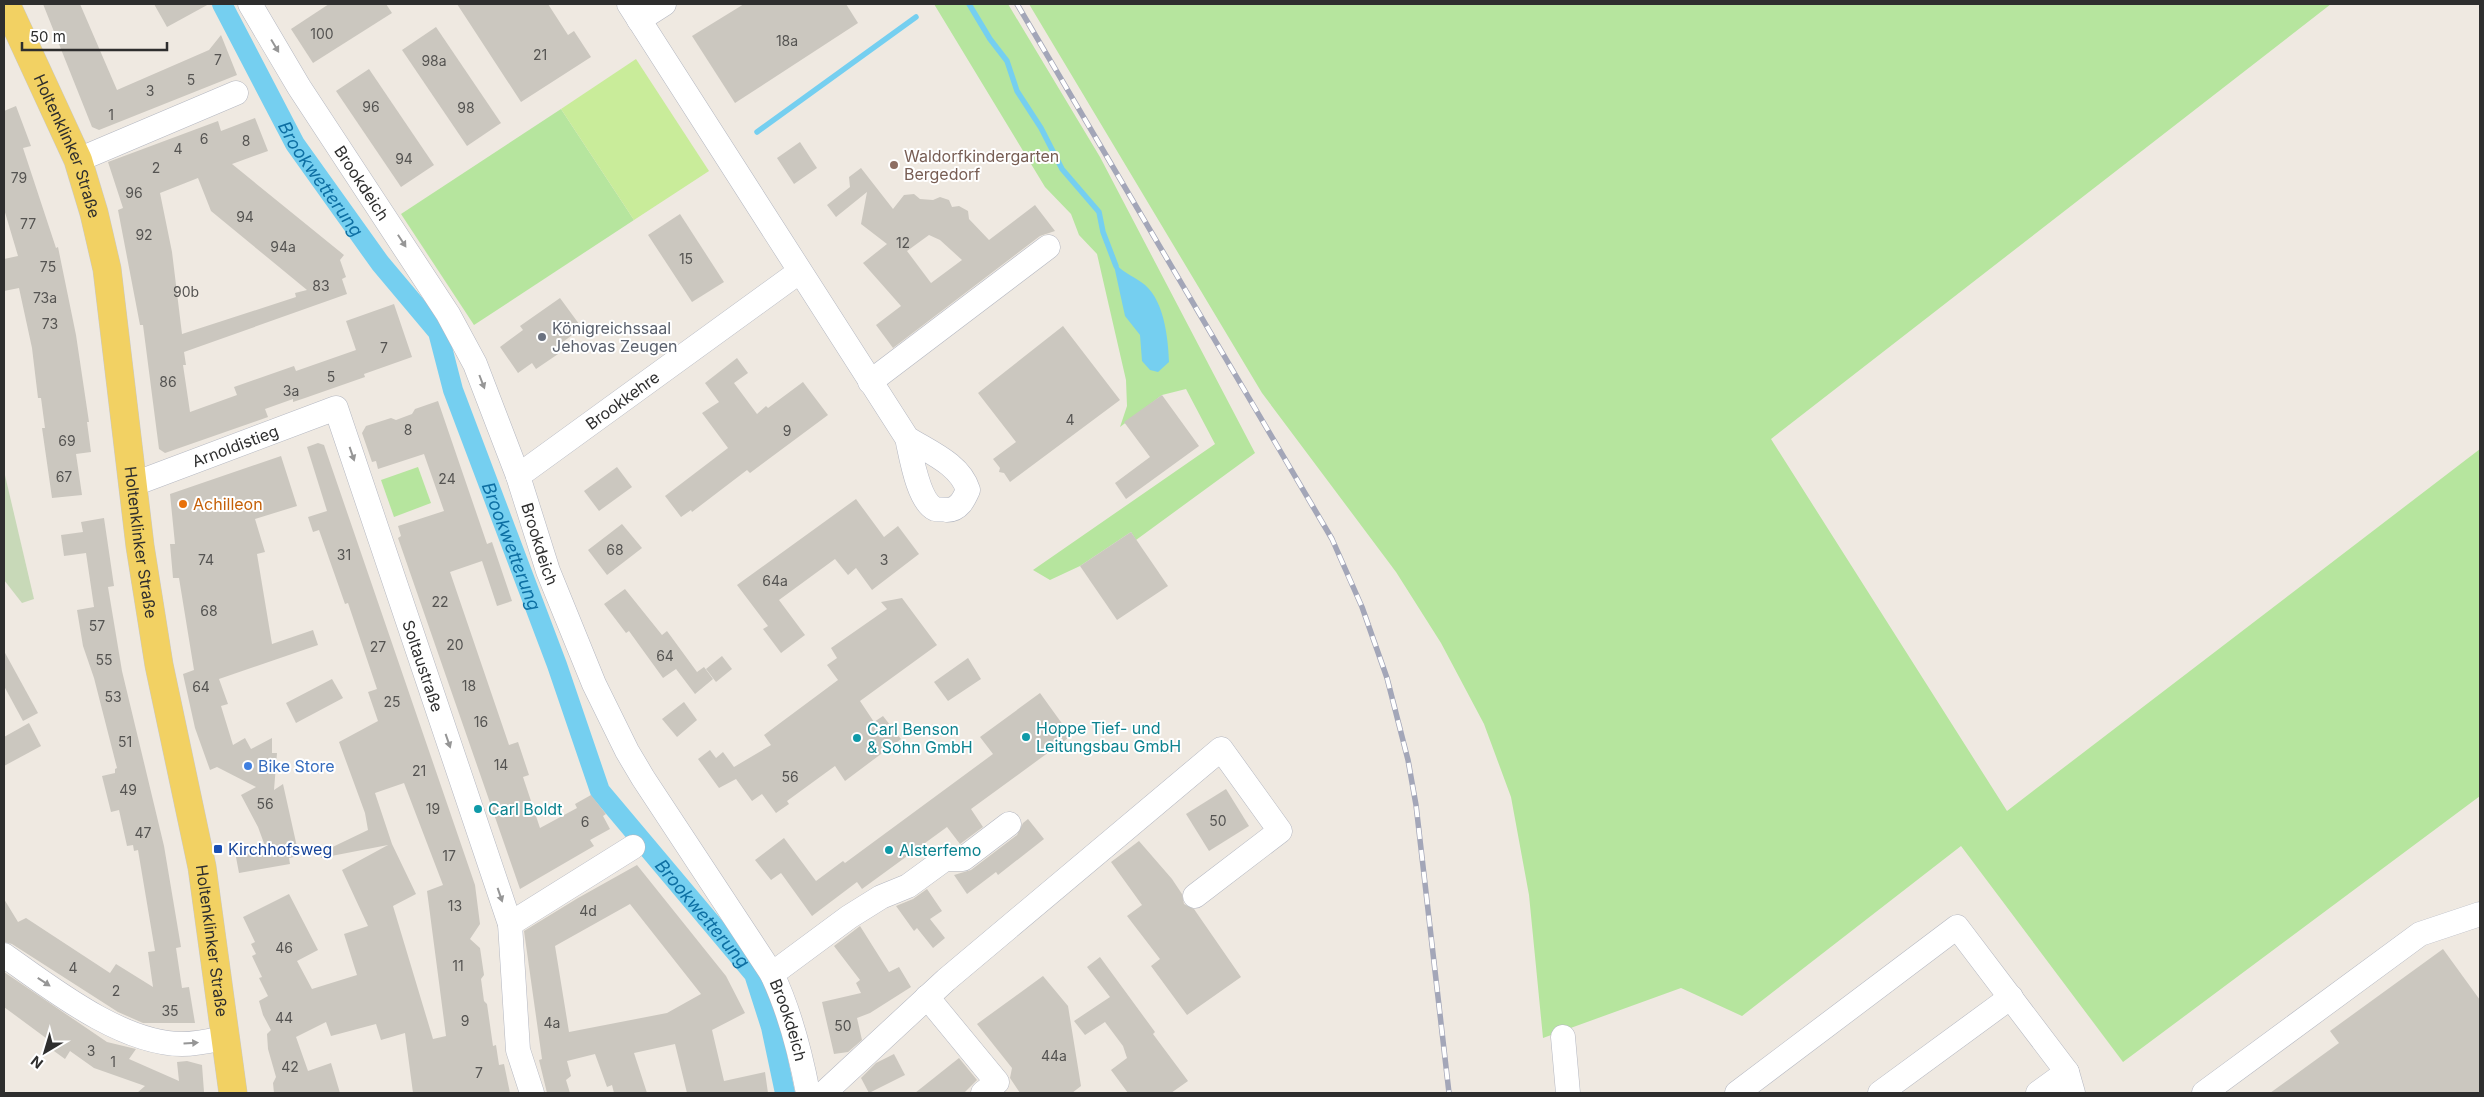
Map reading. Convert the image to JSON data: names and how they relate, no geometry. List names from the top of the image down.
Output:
{
  "streets": {
    "main road": ["Holtenklinker Straße"],
    "street": [
      "Brookdeich",
      "Brookkehre",
      "Arnoldistieg",
      "Soltaustraße"
    ]
  },
  "crossings": [
    ["Holtenklinker Straße", "Arnoldistieg"],
    ["Brookdeich", "Brookkehre"],
    ["Arnoldistieg", "Soltaustraße"]
  ],
  "one_way": ["Brookdeich", "Soltaustraße"],
  "water": ["Brookwetterung"],
  "places": {
    "other": [
      "Waldorfkindergarten Bergedorf",
      "Königreichssaal Jehovas Zeugen",
      "Achilleon",
      "Hoppe Tief- und Leitungsbau GmbH",
      "Carl Benson & Sohn GmbH",
      "Bike Store",
      "Carl Boldt",
      "Alsterfemo"
    ],
    "transit": ["Kirchhofsweg"]
  },
  "house_numbers": [
    "100",
    "18a",
    "21",
    "7",
    "98a",
    "5",
    "3",
    "96",
    "98",
    "1",
    "6",
    "8",
    "4",
    "94",
    "2",
    "79",
    "96",
    "94",
    "77",
    "92",
    "12",
    "94a",
    "15",
    "75",
    "83",
    "90b",
    "73a",
    "73",
    "7",
    "5",
    "86",
    "3a",
    "4",
    "8",
    "9",
    "69",
    "67",
    "24",
    "68",
    "31",
    "74",
    "3",
    "64a",
    "22",
    "68",
    "57",
    "20",
    "27",
    "64",
    "55",
    "18",
    "64",
    "53",
    "25",
    "16",
    "51",
    "14",
    "21",
    "56",
    "49",
    "56",
    "19",
    "50",
    "6",
    "47",
    "17",
    "13",
    "4d",
    "46",
    "11",
    "4",
    "2",
    "35",
    "44",
    "9",
    "4a",
    "50",
    "3",
    "44a",
    "1",
    "42",
    "7"
  ],
  "scale_bar": "50 m",
  "north": "bottom left"
}
